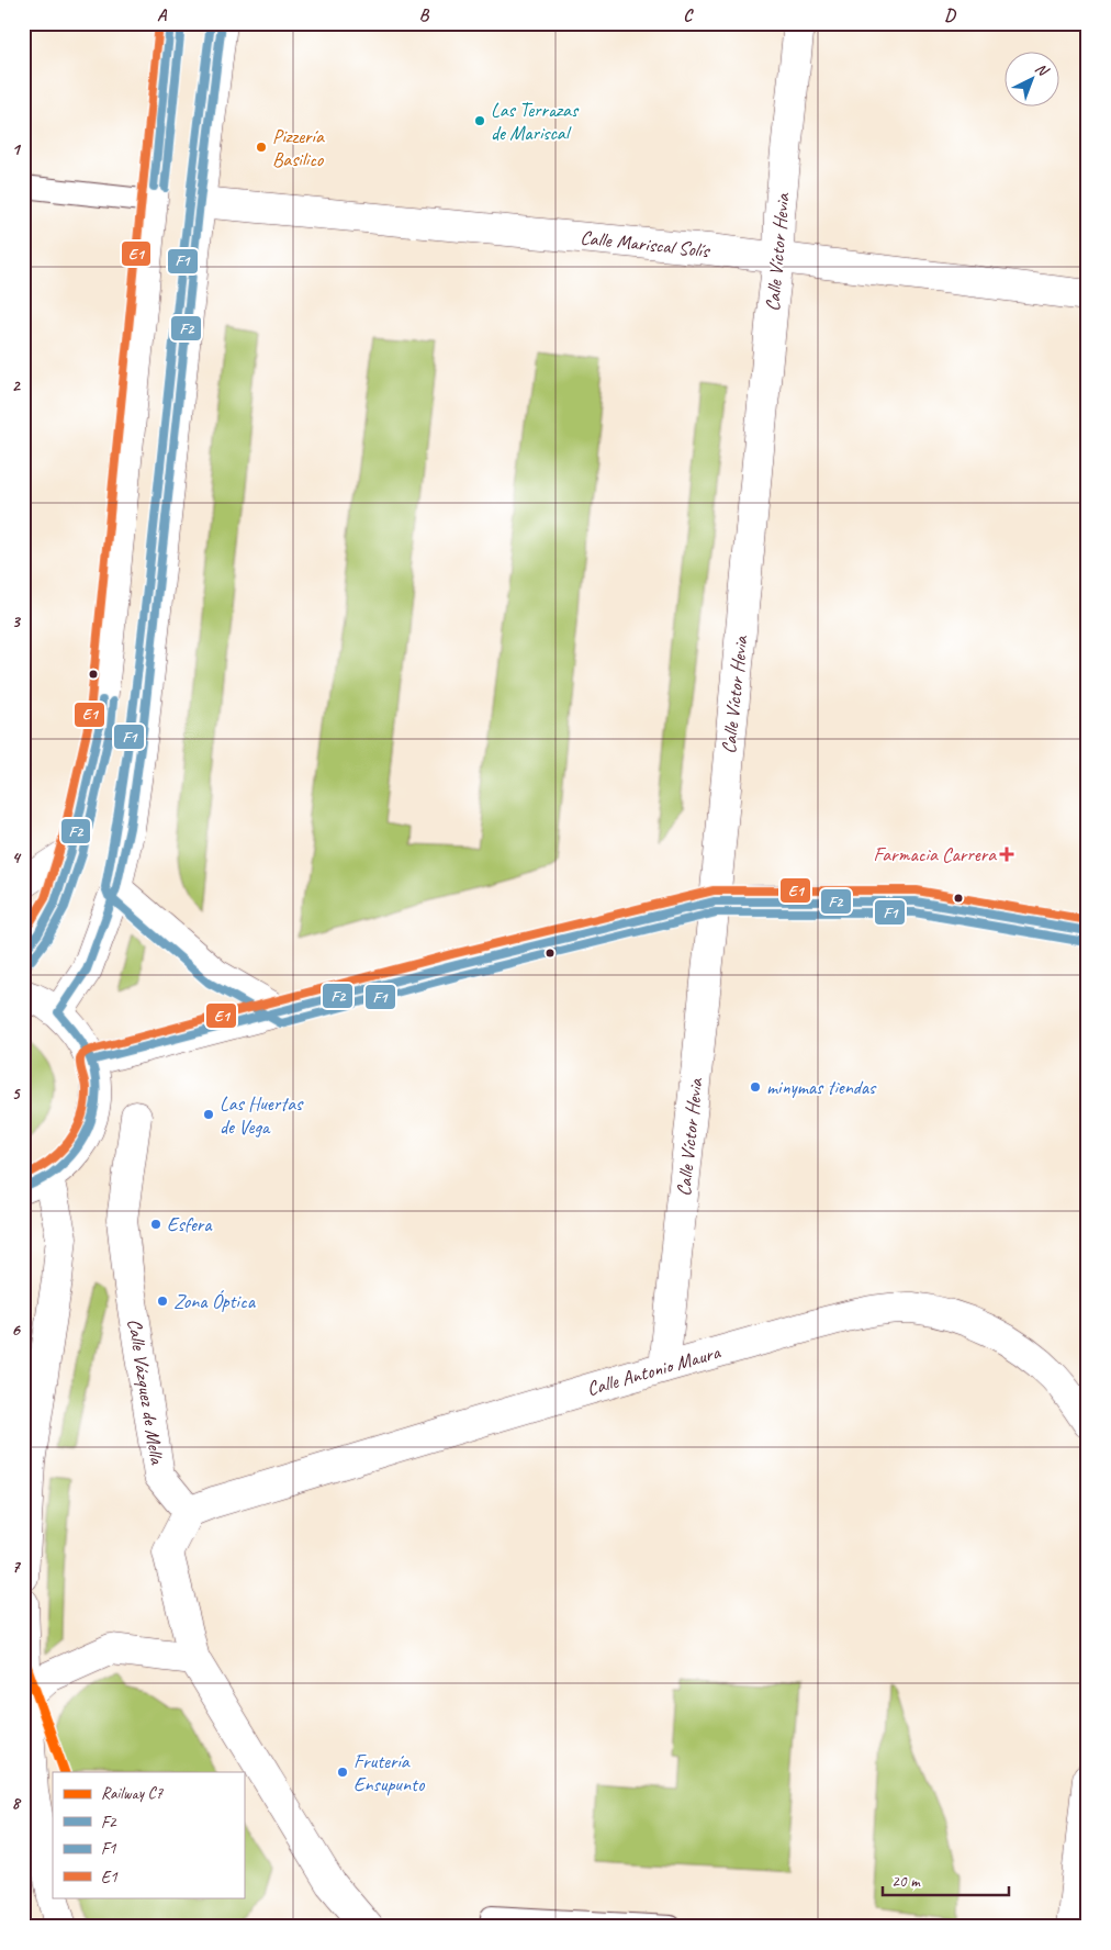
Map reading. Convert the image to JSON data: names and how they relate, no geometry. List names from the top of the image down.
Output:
{
  "streets": {
    "street": [
      "Calle Mariscal Solís",
      "Calle Víctor Hevia",
      "Calle Antonio Maura",
      "Calle Vázquez de Mella"
    ]
  },
  "crossings": [
    ["Calle Mariscal Solís", "Calle Víctor Hevia"],
    ["Calle Víctor Hevia", "Calle Antonio Maura"],
    ["Calle Antonio Maura", "Calle Vázquez de Mella"]
  ],
  "places": {
    "other": [
      "Las Terrazas de Mariscal",
      "Pizzería Basilico",
      "minymas tiendas",
      "Las Huertas de Vega",
      "Esfera",
      "Zona Óptica",
      "Frutería Ensupunto"
    ],
    "health": ["Farmacia Carrera"]
  },
  "lines": [
    "transit line F2",
    "transit line F1",
    "transit line E1",
    "rail line C7"
  ],
  "legend": [
    "Railway C7",
    "F2",
    "F1",
    "E1"
  ],
  "scale_bar": "20 m",
  "north": "top right",
  "grid": {
    "columns": [
      "A",
      "B",
      "C",
      "D"
    ],
    "rows": [
      "1",
      "2",
      "3",
      "4",
      "5",
      "6",
      "7",
      "8"
    ]
  }
}
